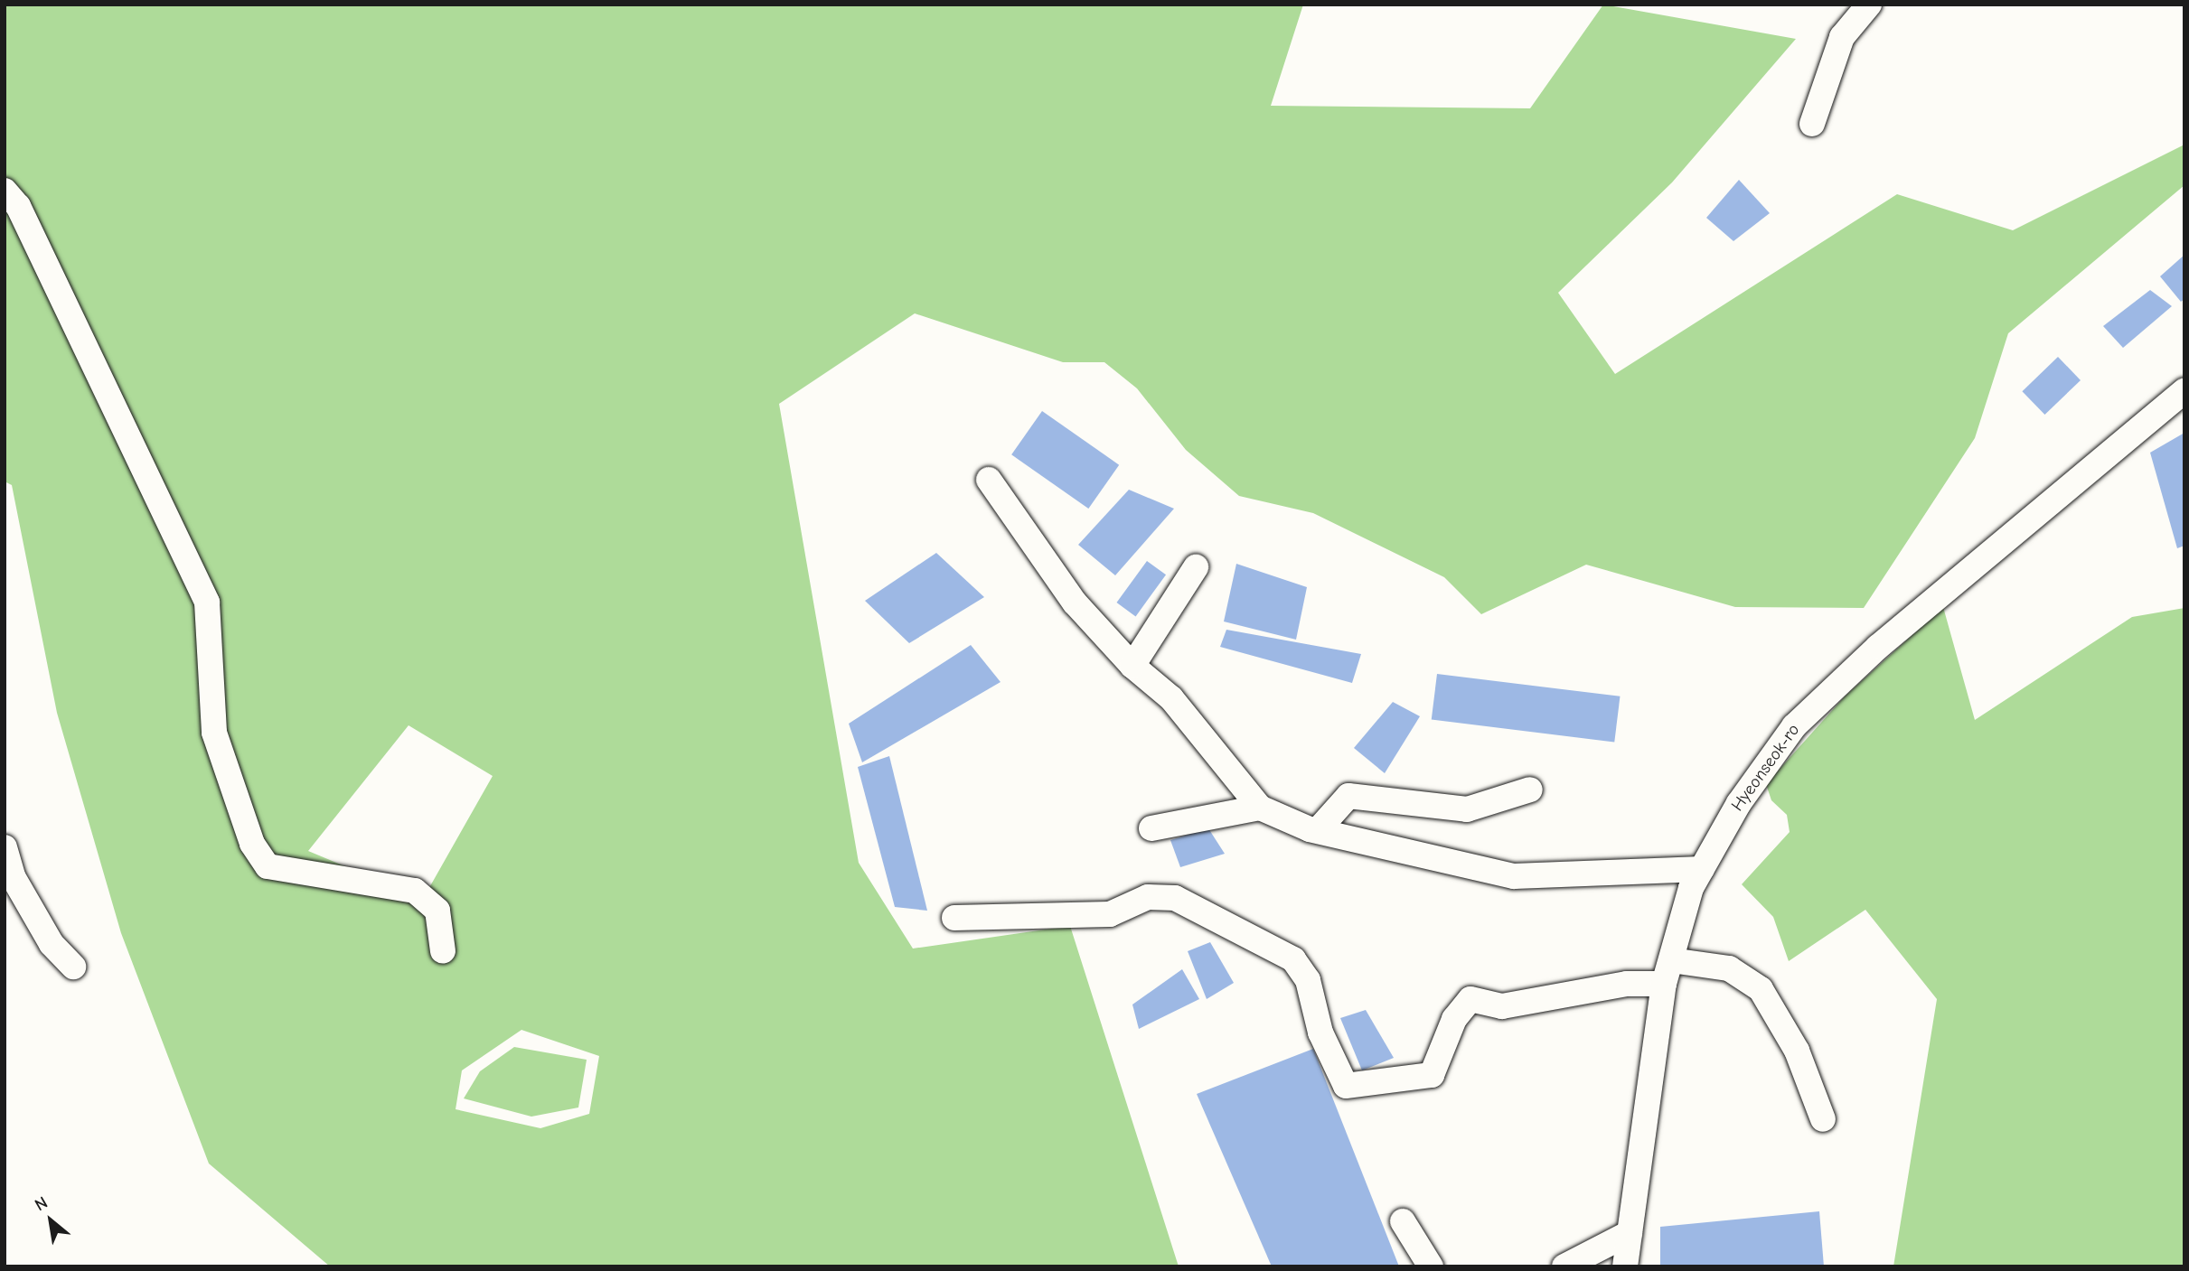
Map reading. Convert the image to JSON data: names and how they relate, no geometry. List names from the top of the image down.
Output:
{
  "streets": {
    "street": ["Hyeonseok-ro"]
  },
  "north": "top left"
}
